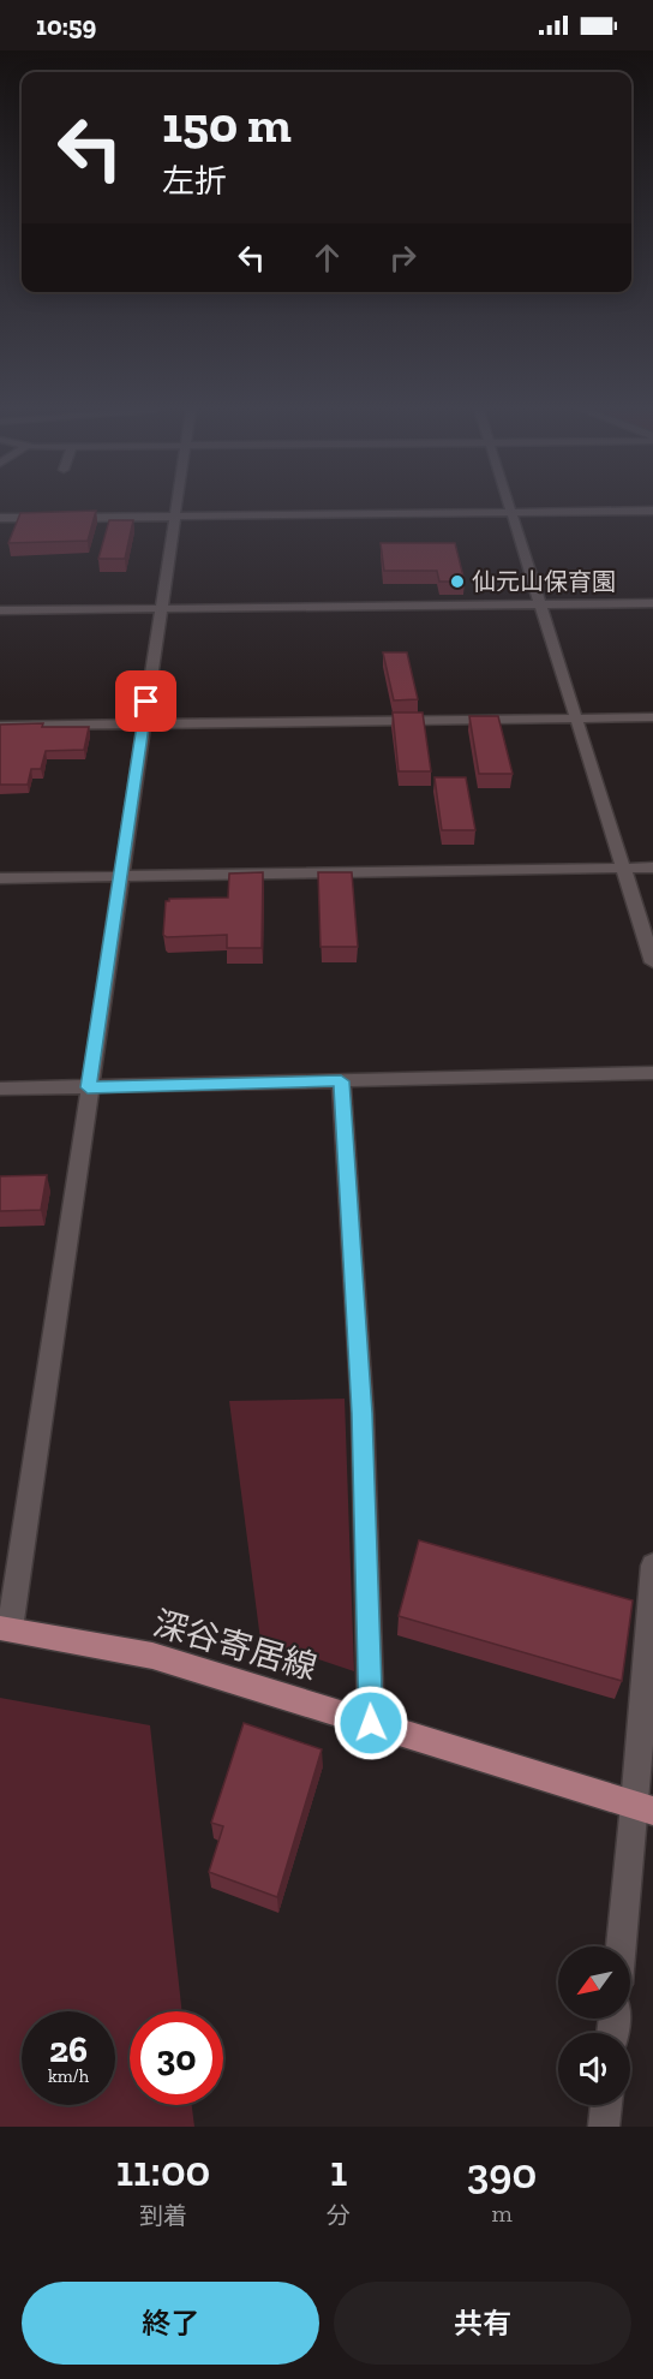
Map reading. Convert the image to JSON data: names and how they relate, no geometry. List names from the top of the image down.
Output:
{
  "streets": {
    "main road": ["深谷寄居線"]
  },
  "places": ["仙元山保育園"],
  "north": "bottom left",
  "page": {
    "status": "10:59",
    "turn": ["150 m", "左折"],
    "speed": "26 km/h",
    "limit": "30",
    "eta": [
      "11:00",
      "到着",
      "1",
      "分",
      "390",
      "m"
    ],
    "buttons": ["終了", "共有"]
  }
}
